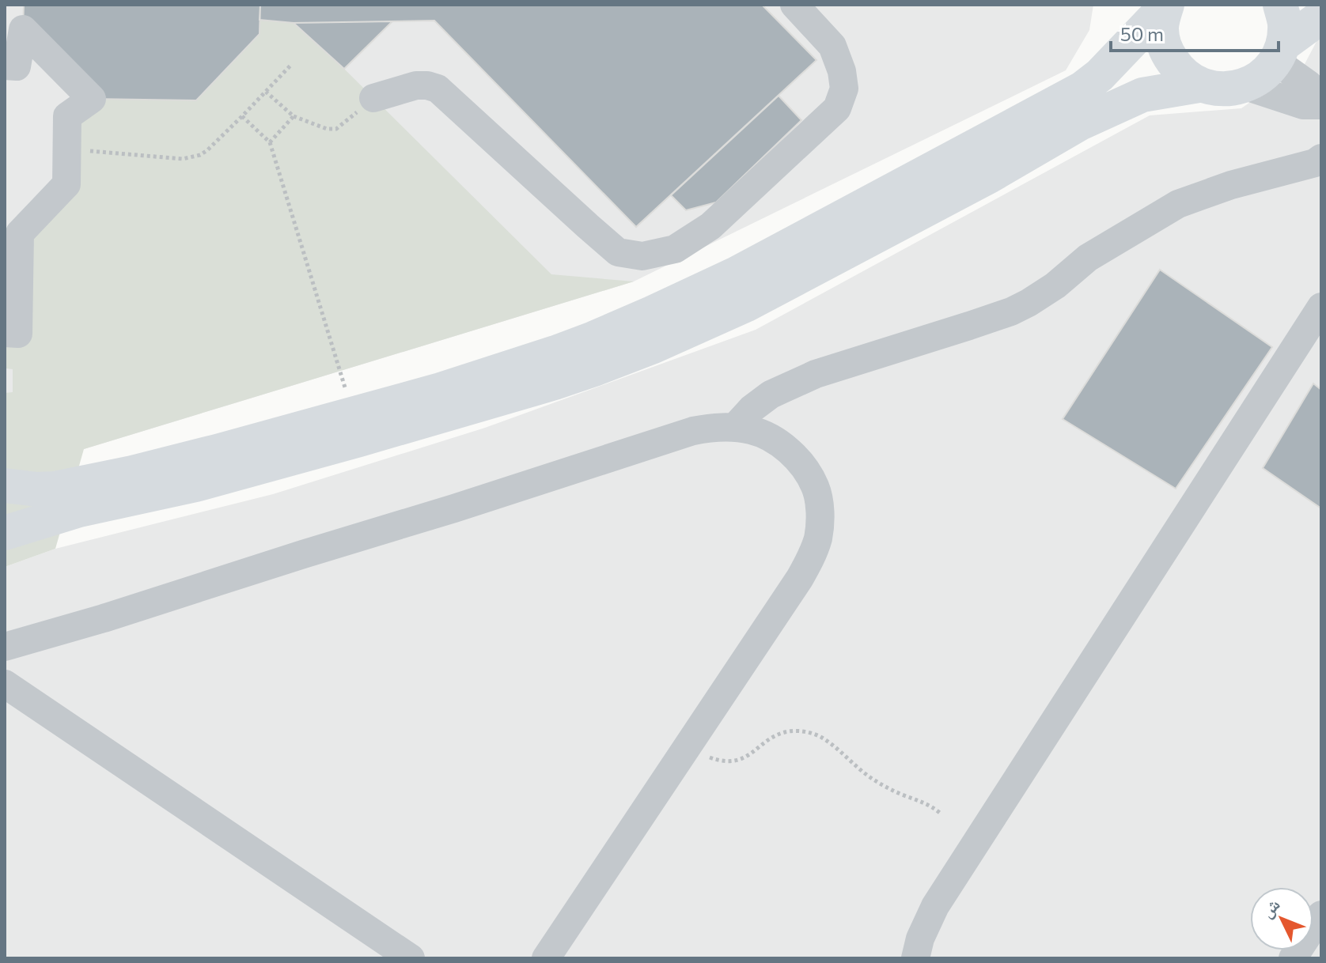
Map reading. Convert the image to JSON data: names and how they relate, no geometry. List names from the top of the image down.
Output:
{
  "scale_bar": "50 m",
  "north": "top left"
}
